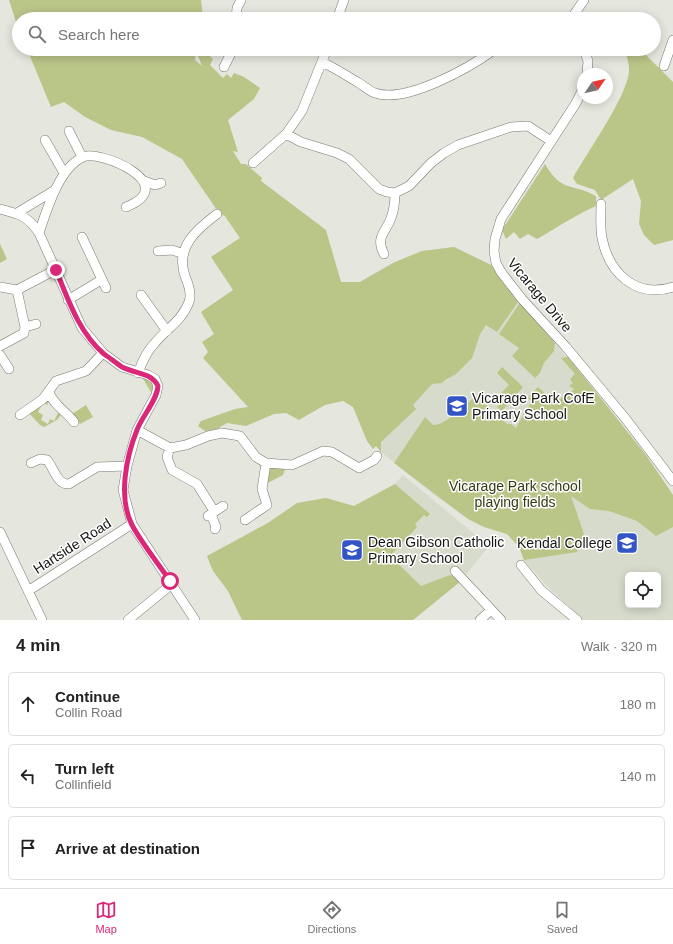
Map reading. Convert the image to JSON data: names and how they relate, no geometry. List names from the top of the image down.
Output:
{
  "streets": {
    "street": ["Vicarage Drive", "Hartside Road"]
  },
  "parks": ["Vicarage Park school playing fields"],
  "places": {
    "school or university": ["Vicarage Park CofE Primary School", "Kendal College", "Dean Gibson Catholic Primary School"]
  },
  "north": "top right",
  "page": {
    "search": "Search here",
    "heading": ["4 min", "Walk · 320 m"],
    "list": [
      ["Continue", "Collin Road", "180 m"],
      ["Turn left", "Collinfield", "140 m"],
      "Arrive at destination"
    ],
    "nav": ["Map", "Directions", "Saved"]
  }
}
